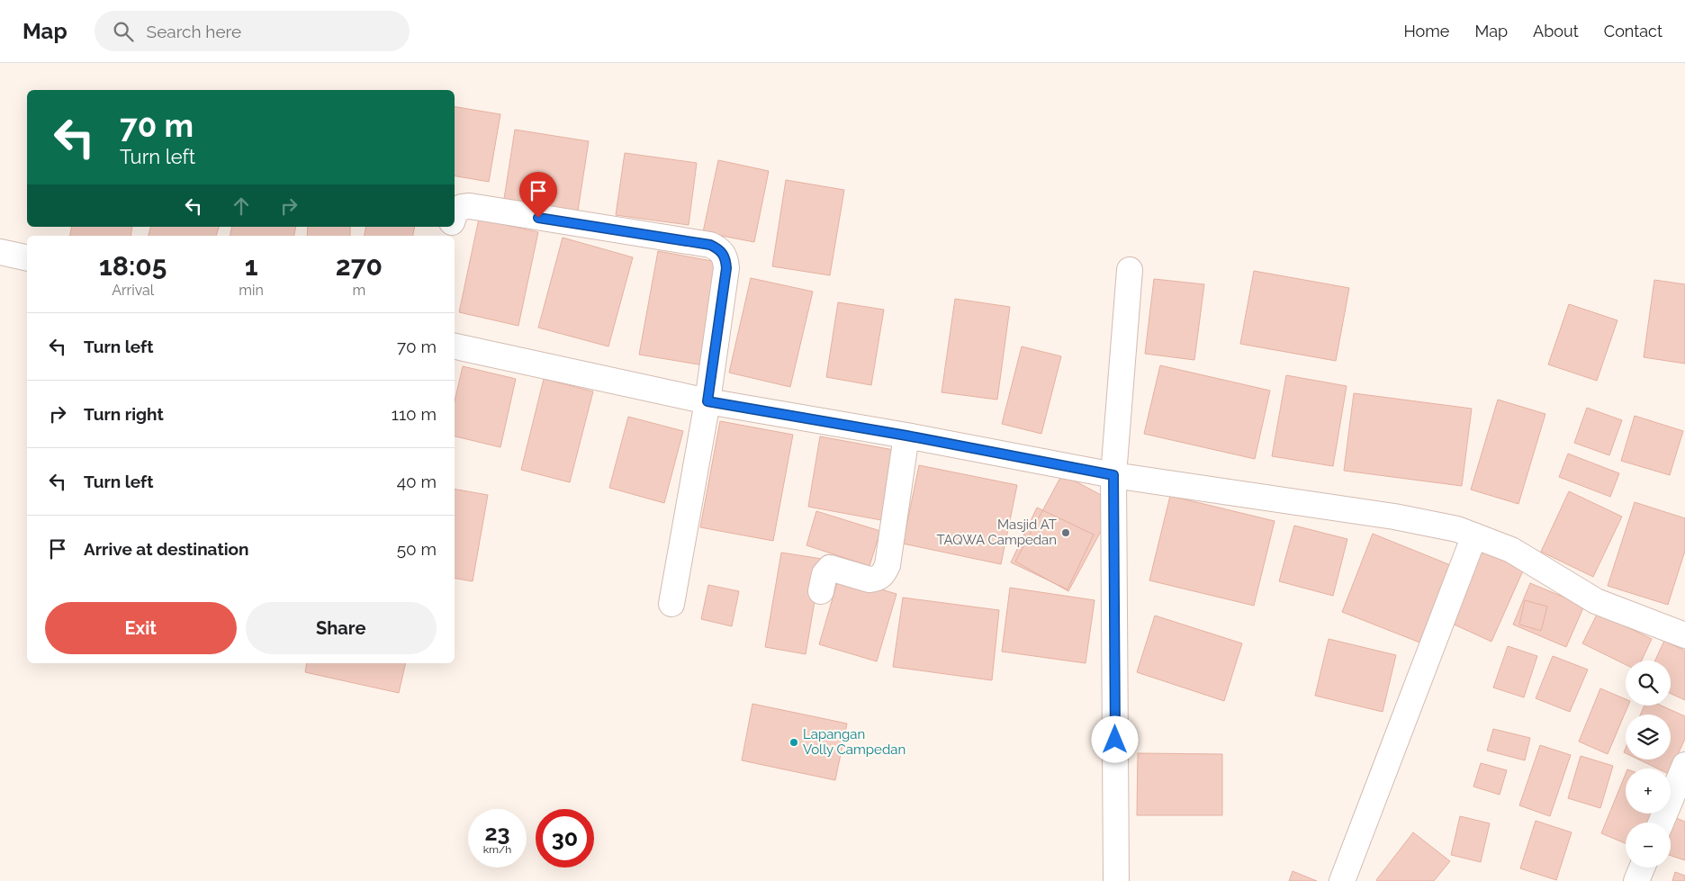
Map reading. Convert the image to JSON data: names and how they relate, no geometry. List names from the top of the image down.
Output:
{
  "places": ["Masjid AT TAQWA Campedan", "Lapangan Volly Campedan"],
  "page": {
    "header": "Map",
    "search": "Search here",
    "nav": [
      "Home",
      "Map",
      "About",
      "Contact"
    ],
    "turn": ["70 m", "Turn left"],
    "eta": [
      "18:05",
      "Arrival",
      "1",
      "min",
      "270",
      "m"
    ],
    "list": [
      {
        "name": "Turn left",
        "value": "70 m"
      },
      {
        "name": "Turn right",
        "value": "110 m"
      },
      {
        "name": "Turn left",
        "value": "40 m"
      },
      {
        "name": "Arrive at destination",
        "value": "50 m"
      }
    ],
    "buttons": ["Exit", "Share"],
    "map_buttons": ["+", "−"],
    "speed": "23 km/h",
    "limit": "30"
  }
}
